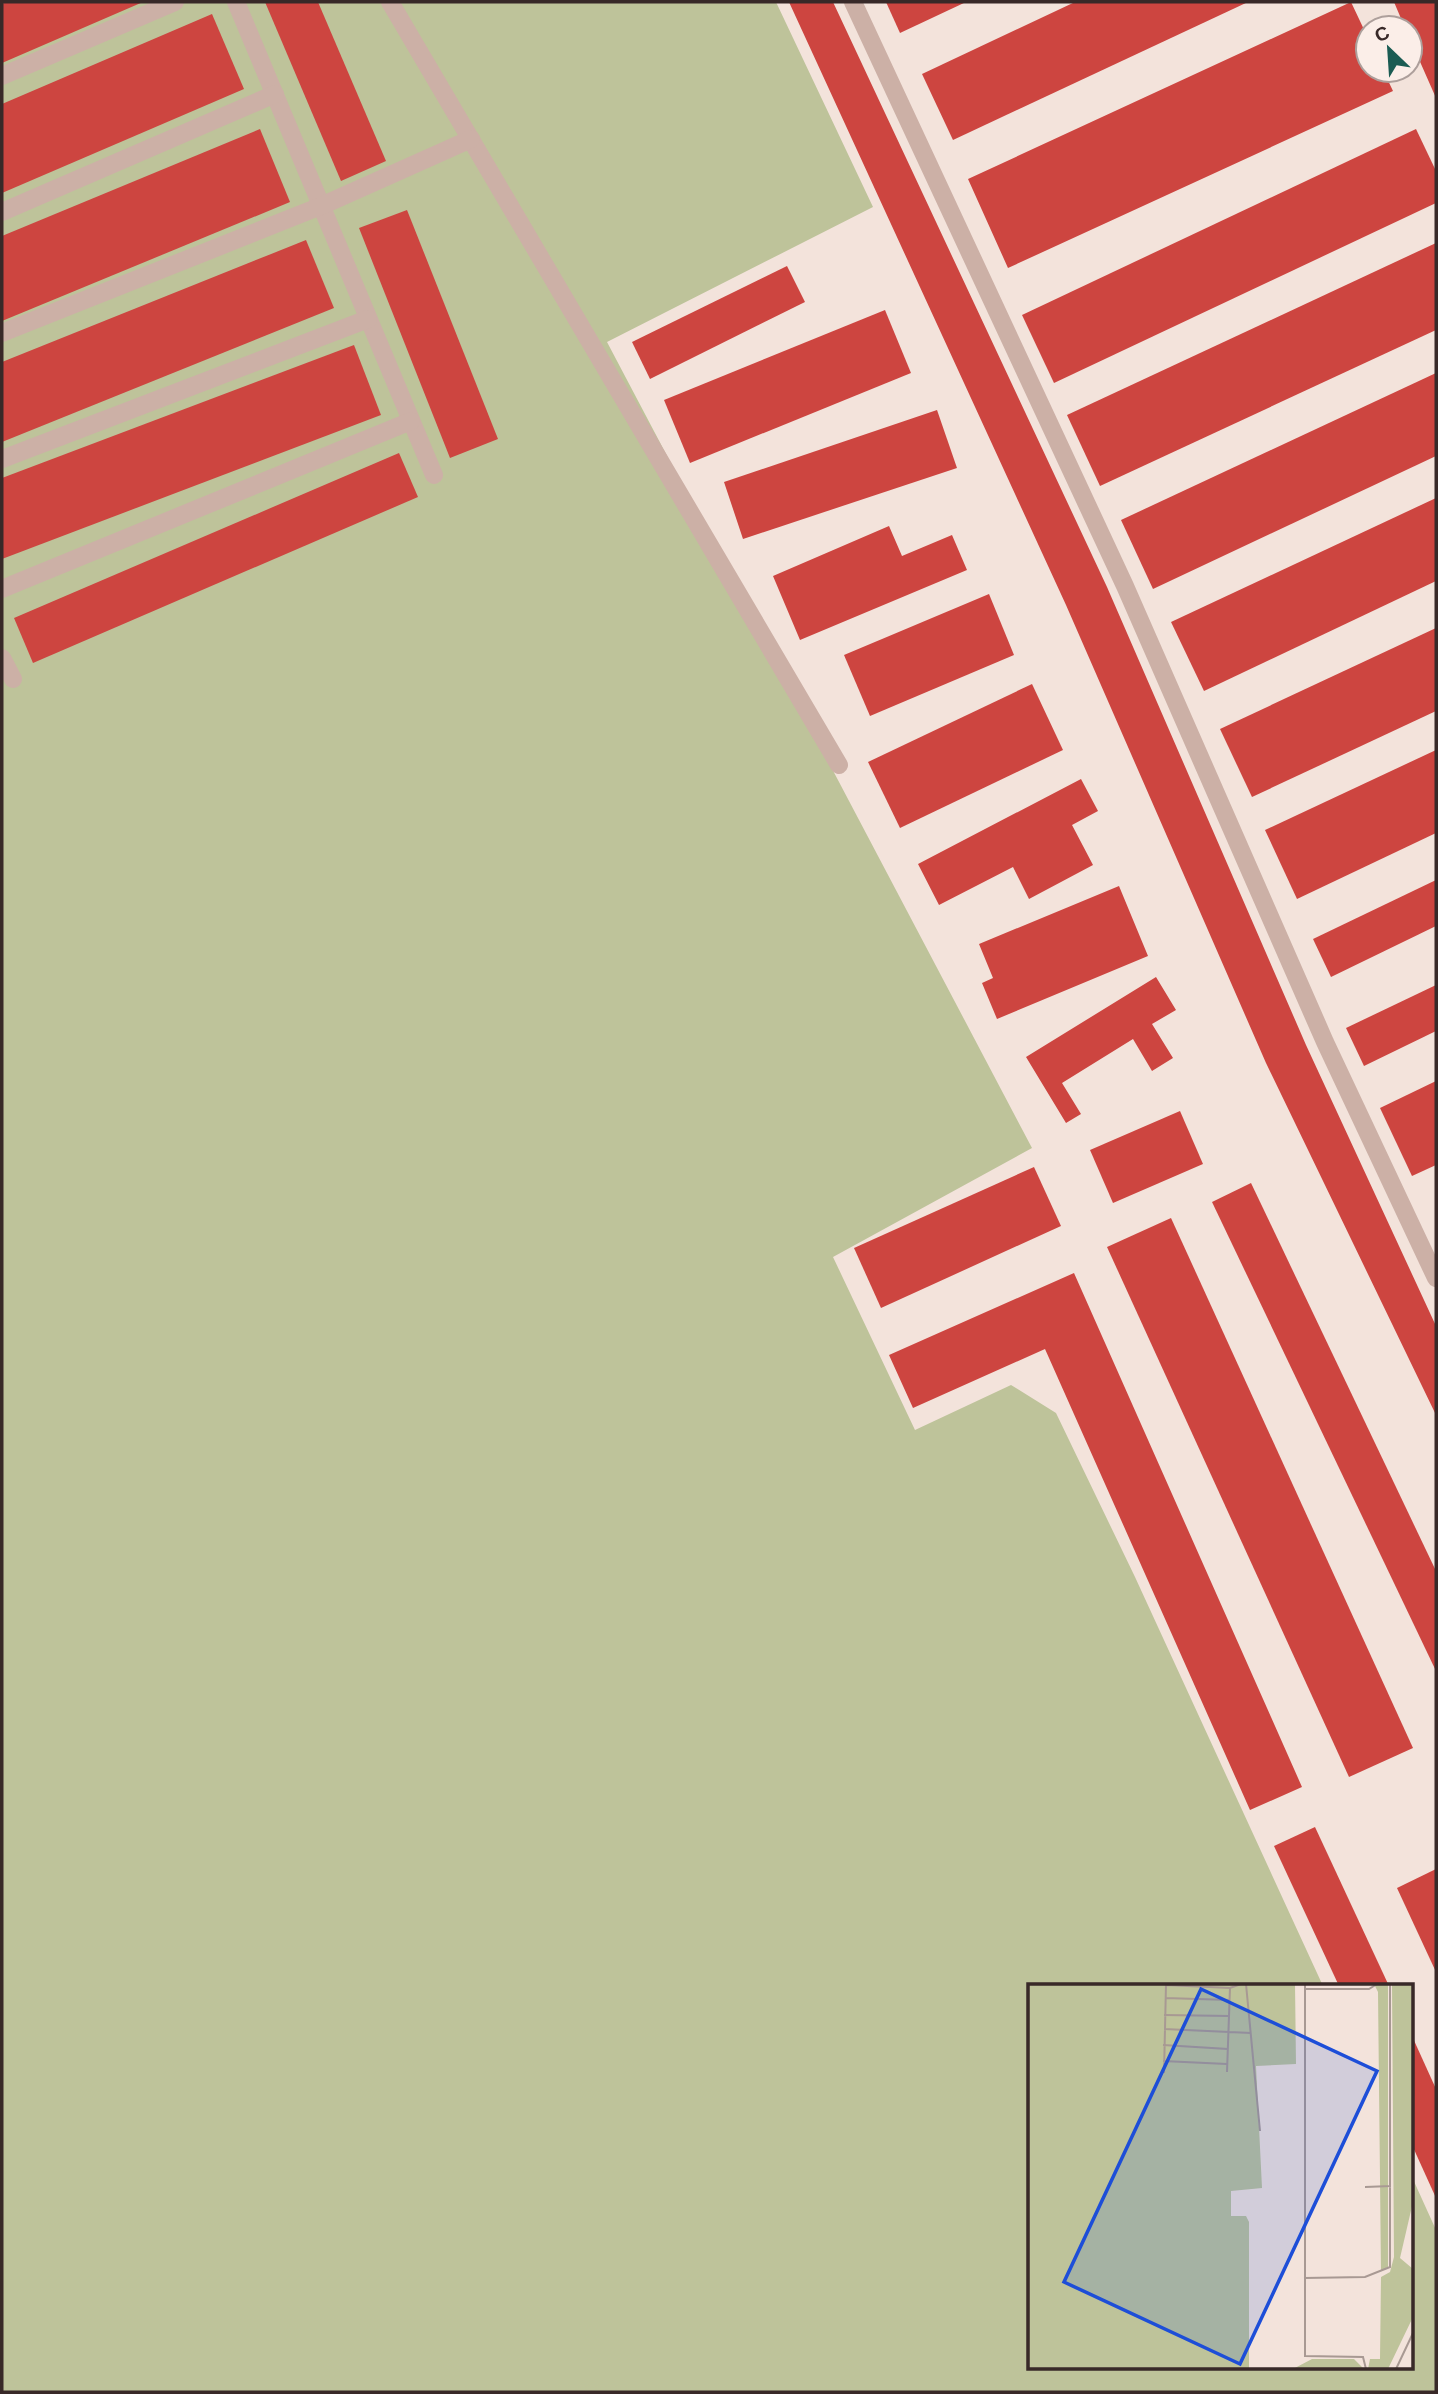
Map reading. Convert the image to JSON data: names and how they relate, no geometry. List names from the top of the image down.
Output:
{
  "north": "top left"
}
